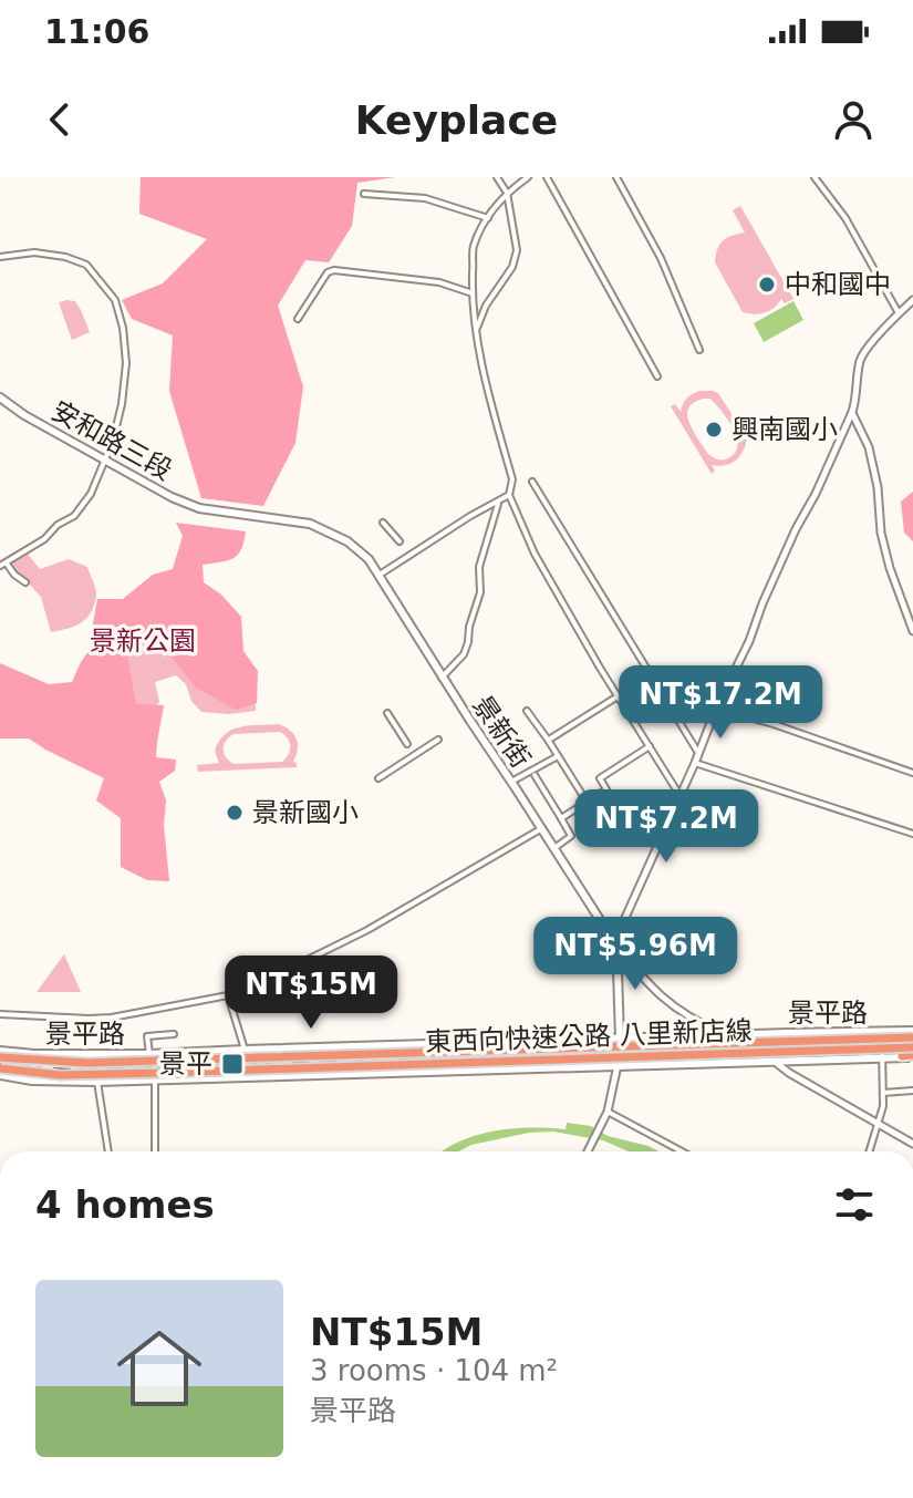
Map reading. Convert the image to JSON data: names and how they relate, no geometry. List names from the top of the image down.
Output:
{
  "streets": {
    "highway": ["東西向快速公路 八里新店線"],
    "main road": ["安和路三段", "景新街", "景平路"]
  },
  "crossings": [
    ["安和路三段", "景新街"],
    ["景新街", "景平路"],
    ["景平路", "東西向快速公路 八里新店線"]
  ],
  "parks": ["景新公園"],
  "places": {
    "other": ["中和國中", "興南國小", "景新國小"],
    "transit": ["景平"]
  },
  "page": {
    "status": "11:06",
    "header": "Keyplace",
    "price": [
      "NT$17.2M",
      "NT$7.2M",
      "NT$5.96M",
      "NT$15M"
    ],
    "heading": "4 homes",
    "list": [
      {
        "name": "NT$15M",
        "note": "3 rooms · 104 m² · 景平路"
      }
    ]
  }
}
